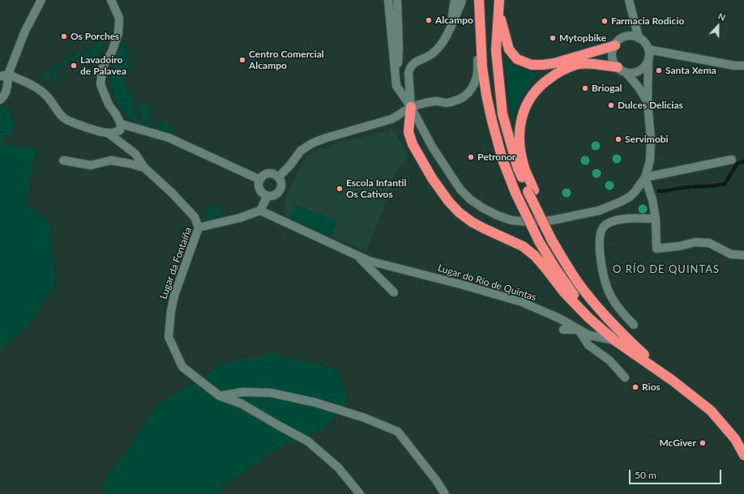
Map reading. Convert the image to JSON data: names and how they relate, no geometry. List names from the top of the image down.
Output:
{
  "streets": {
    "street": ["Lugar da Fontaíña", "Lugar do Río de Quintas"]
  },
  "districts": ["O RÍO DE QUINTAS"],
  "places": [
    "Alcampo",
    "Farmacia Rodicio",
    "Os Porches",
    "Mytopbike",
    "Centro Comercial Alcampo",
    "Lavadoiro de Palavea",
    "Santa Xema",
    "Briogal",
    "Dulces Delicias",
    "Servimobi",
    "Petronor",
    "Escola Infantil Os Cativos",
    "Rios",
    "McGiver"
  ],
  "scale_bar": "50 m",
  "north": "top"
}
